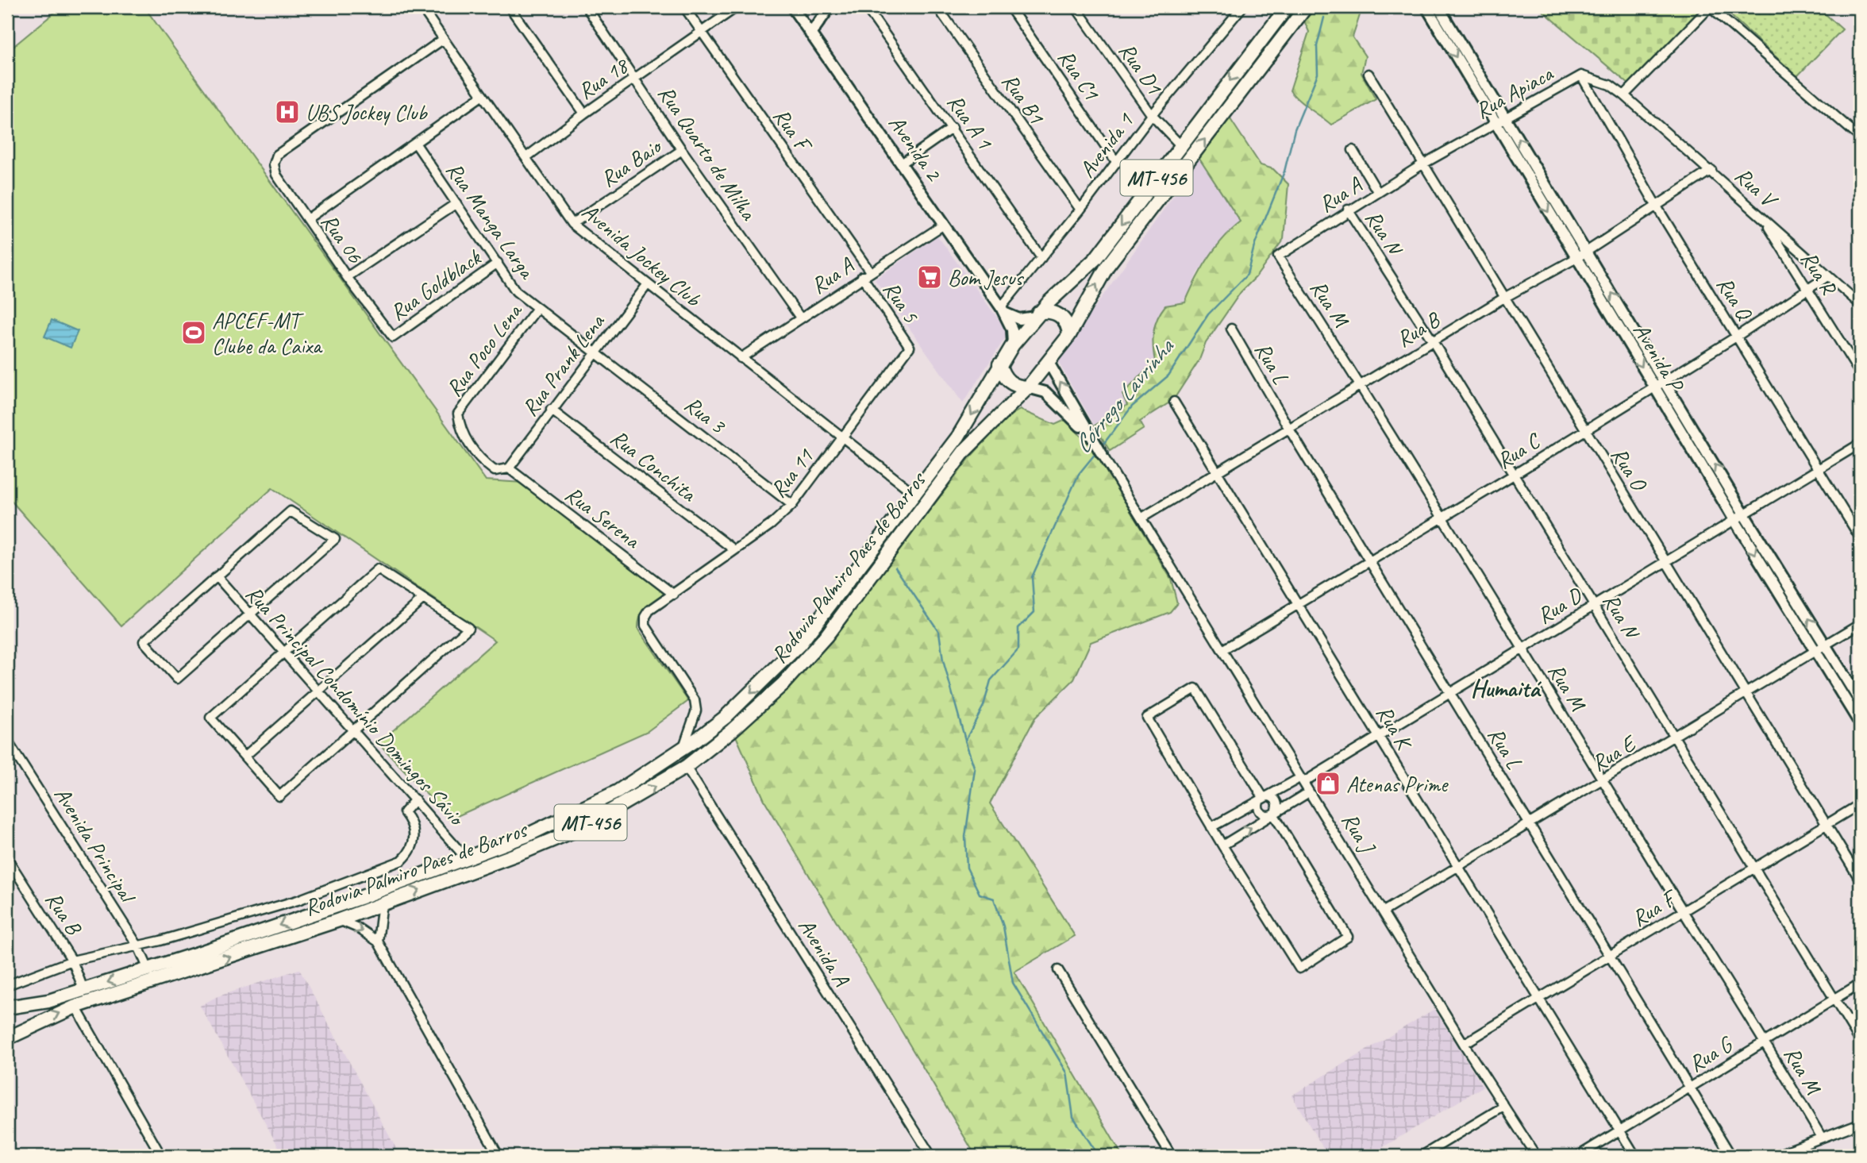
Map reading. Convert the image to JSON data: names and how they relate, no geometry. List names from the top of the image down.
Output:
{
  "streets": {
    "main road": ["MT-456", "Rodovia Palmiro Paes de Barros"],
    "street": [
      "Rua D1",
      "Rua C1",
      "Rua 18",
      "Rua Apiaca",
      "Rua B1",
      "Rua A 1",
      "Rua F",
      "Avenida 1",
      "Avenida 2",
      "Rua Quarto de Milha",
      "Rua Baio",
      "Rua V",
      "Rua A",
      "Rua Manga Larga",
      "Rua N",
      "Rua 06",
      "Avenida Jockey Club",
      "Rua R",
      "Rua Goldblack",
      "Rua Q",
      "Rua 5",
      "Rua M",
      "Rua B",
      "Rua Poco Lena",
      "Avenida P",
      "Rua L",
      "Rua Prank Lena",
      "Rua 3",
      "Rua C",
      "Rua Conchita",
      "Rua O",
      "Rua 11",
      "Rua Serena",
      "Rua D",
      "Rua Principal Condomínio Domingos Sávio",
      "Rua K",
      "Rua E",
      "Rua J",
      "Avenida Principal",
      "Avenida A",
      "Rua G"
    ]
  },
  "crossings": [
    ["Rua D1", "Avenida 1"],
    ["Rua D1", "Rodovia Palmiro Paes de Barros"],
    ["Rua C1", "Avenida 1"],
    ["Rua 18", "Rua F"],
    ["Rua 18", "Rua Quarto de Milha"],
    ["Rua 18", "Avenida Jockey Club"],
    ["Rua Apiaca", "Rua V"],
    ["Rua Apiaca", "Rua A"],
    ["Rua Apiaca", "Rua Q"],
    ["Rua Apiaca", "Avenida P"],
    ["Rua Apiaca", "Rua O"],
    ["Rua B1", "Avenida 1"],
    ["Rua A 1", "Avenida 1"],
    ["Rua F", "Rua A"],
    ["Rua F", "Rua N"],
    ["Rua F", "Rua M"],
    ["Rua F", "Rua L"],
    ["Rua F", "Rua O"],
    ["Rua F", "Rua K"],
    ["Rua F", "Rua J"],
    ["Avenida 1", "Avenida 2"],
    ["Avenida 2", "Rua A"],
    ["Avenida 2", "Rodovia Palmiro Paes de Barros"],
    ["Rua Quarto de Milha", "Rua Baio"],
    ["Rua Quarto de Milha", "Rua A"],
    ["Rua Baio", "Avenida Jockey Club"],
    ["Rua V", "Rua R"],
    ["Rua V", "Rua B"],
    ["Rua V", "Rua C"],
    ["Rua A", "Rua N"],
    ["Rua A", "Avenida Jockey Club"],
    ["Rua A", "Rua 5"],
    ["Rua A", "Rua M"],
    ["Rua A", "Rua O"],
    ["Rua Manga Larga", "Rua Goldblack"],
    ["Rua Manga Larga", "Rua Poco Lena"],
    ["Rua Manga Larga", "Rua Prank Lena"],
    ["Rua Manga Larga", "Rua 3"],
    ["Rua N", "Rua B"],
    ["Rua N", "Rua C"],
    ["Rua N", "Rua D"],
    ["Rua N", "Rua E"],
    ["Rua N", "Rua G"],
    ["Rua 06", "Avenida Jockey Club"],
    ["Rua 06", "Rua Goldblack"],
    ["Avenida Jockey Club", "Rua Prank Lena"],
    ["Avenida Jockey Club", "Rua 11"],
    ["Rua R", "Rua C"],
    ["Rua Q", "Rua B"],
    ["Rua Q", "Rua C"],
    ["Rua Q", "Rua D"],
    ["Rua 5", "Rua 11"],
    ["Rua M", "Rua B"],
    ["Rua M", "Rua C"],
    ["Rua M", "Rua D"],
    ["Rua M", "Rua E"],
    ["Rua M", "Rua G"],
    ["Rua B", "Avenida P"],
    ["Rua B", "Rua L"],
    ["Rua B", "Rua O"],
    ["Rua B", "Rodovia Palmiro Paes de Barros"],
    ["Rua B", "Rua K"],
    ["Rua B", "Rua J"],
    ["Rua Poco Lena", "Rua Prank Lena"],
    ["Rua Poco Lena", "Rua Serena"],
    ["Avenida P", "Rua C"],
    ["Avenida P", "Rua D"],
    ["Avenida P", "Rua E"],
    ["Rua L", "Rua C"],
    ["Rua L", "Rua D"],
    ["Rua L", "Rua E"],
    ["Rua L", "Rua G"],
    ["Rua Prank Lena", "Rua 3"],
    ["Rua Prank Lena", "Rua Conchita"],
    ["Rua Prank Lena", "Rua Serena"],
    ["Rua 3", "Rua 11"],
    ["Rua C", "Rua O"],
    ["Rua C", "Rua K"],
    ["Rua C", "Rua J"],
    ["Rua Conchita", "Rua 11"],
    ["Rua O", "Rua D"],
    ["Rua O", "Rua E"],
    ["Rua 11", "Rua Serena"],
    ["Rua 11", "Rodovia Palmiro Paes de Barros"],
    ["Rodovia Palmiro Paes de Barros", "Rua Principal Condomínio Domingos Sávio"],
    ["Rodovia Palmiro Paes de Barros", "Rua J"],
    ["Rodovia Palmiro Paes de Barros", "Avenida Principal"],
    ["Rodovia Palmiro Paes de Barros", "Avenida A"],
    ["Rua D", "Rua K"],
    ["Rua D", "Rua J"],
    ["Rua K", "Rua E"],
    ["Rua K", "Rua G"],
    ["Rua E", "Rua J"]
  ],
  "districts": ["Humaitá"],
  "water": ["Córrego Lavrinha"],
  "places": {
    "hospital": ["UBS Jockey Club"],
    "supermarket": ["Bom Jesus"],
    "sports": ["APCEF-MT Clube da Caixa"],
    "shop": ["Atenas Prime"]
  }
}
